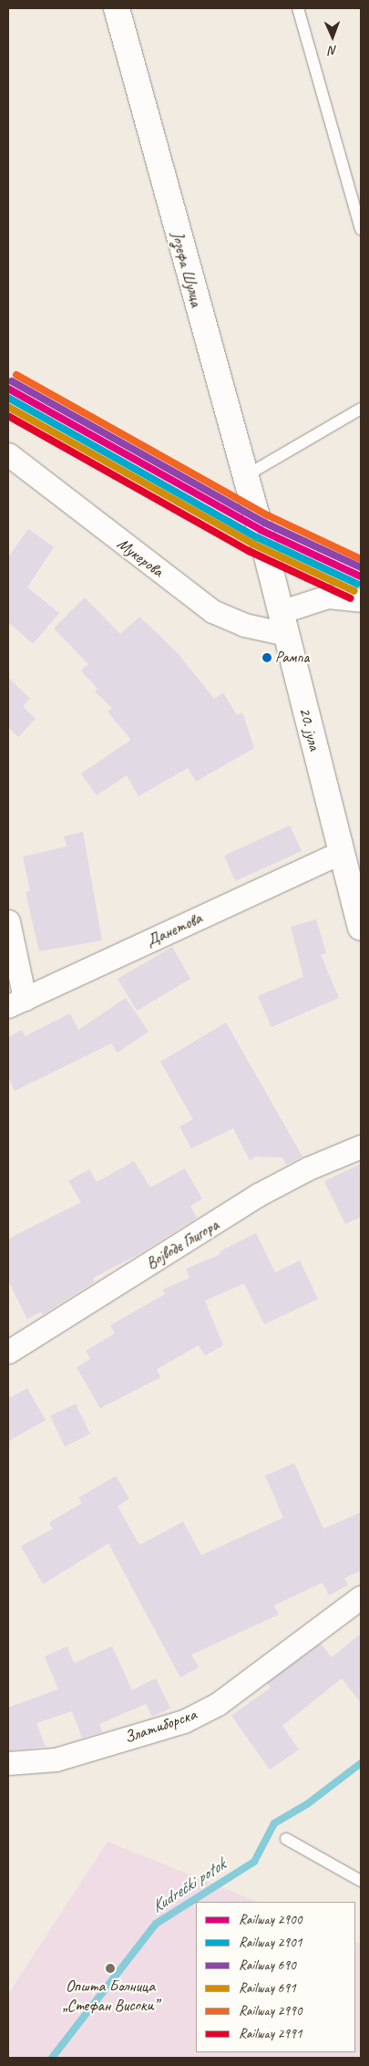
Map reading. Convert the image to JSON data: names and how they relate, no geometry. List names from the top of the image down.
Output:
{
  "streets": {
    "main road": ["Јозефа Шулца", "20. јула"],
    "street": [
      "Мукерова",
      "Данетова",
      "Војводе Глигора",
      "Златиборска"
    ]
  },
  "crossings": [
    ["Јозефа Шулца", "20. јула"],
    ["Мукерова", "20. јула"],
    ["20. јула", "Данетова"]
  ],
  "water": ["Kudrečki potok"],
  "places": ["Рампа", "Општа Болница „Стефан Високи”"],
  "lines": [
    "rail line 2990",
    "rail line 690",
    "rail line 2900",
    "rail line 2901",
    "rail line 691",
    "rail line 2991"
  ],
  "legend": [
    "Railway 2900",
    "Railway 2901",
    "Railway 690",
    "Railway 691",
    "Railway 2990",
    "Railway 2991"
  ],
  "north": "bottom"
}
